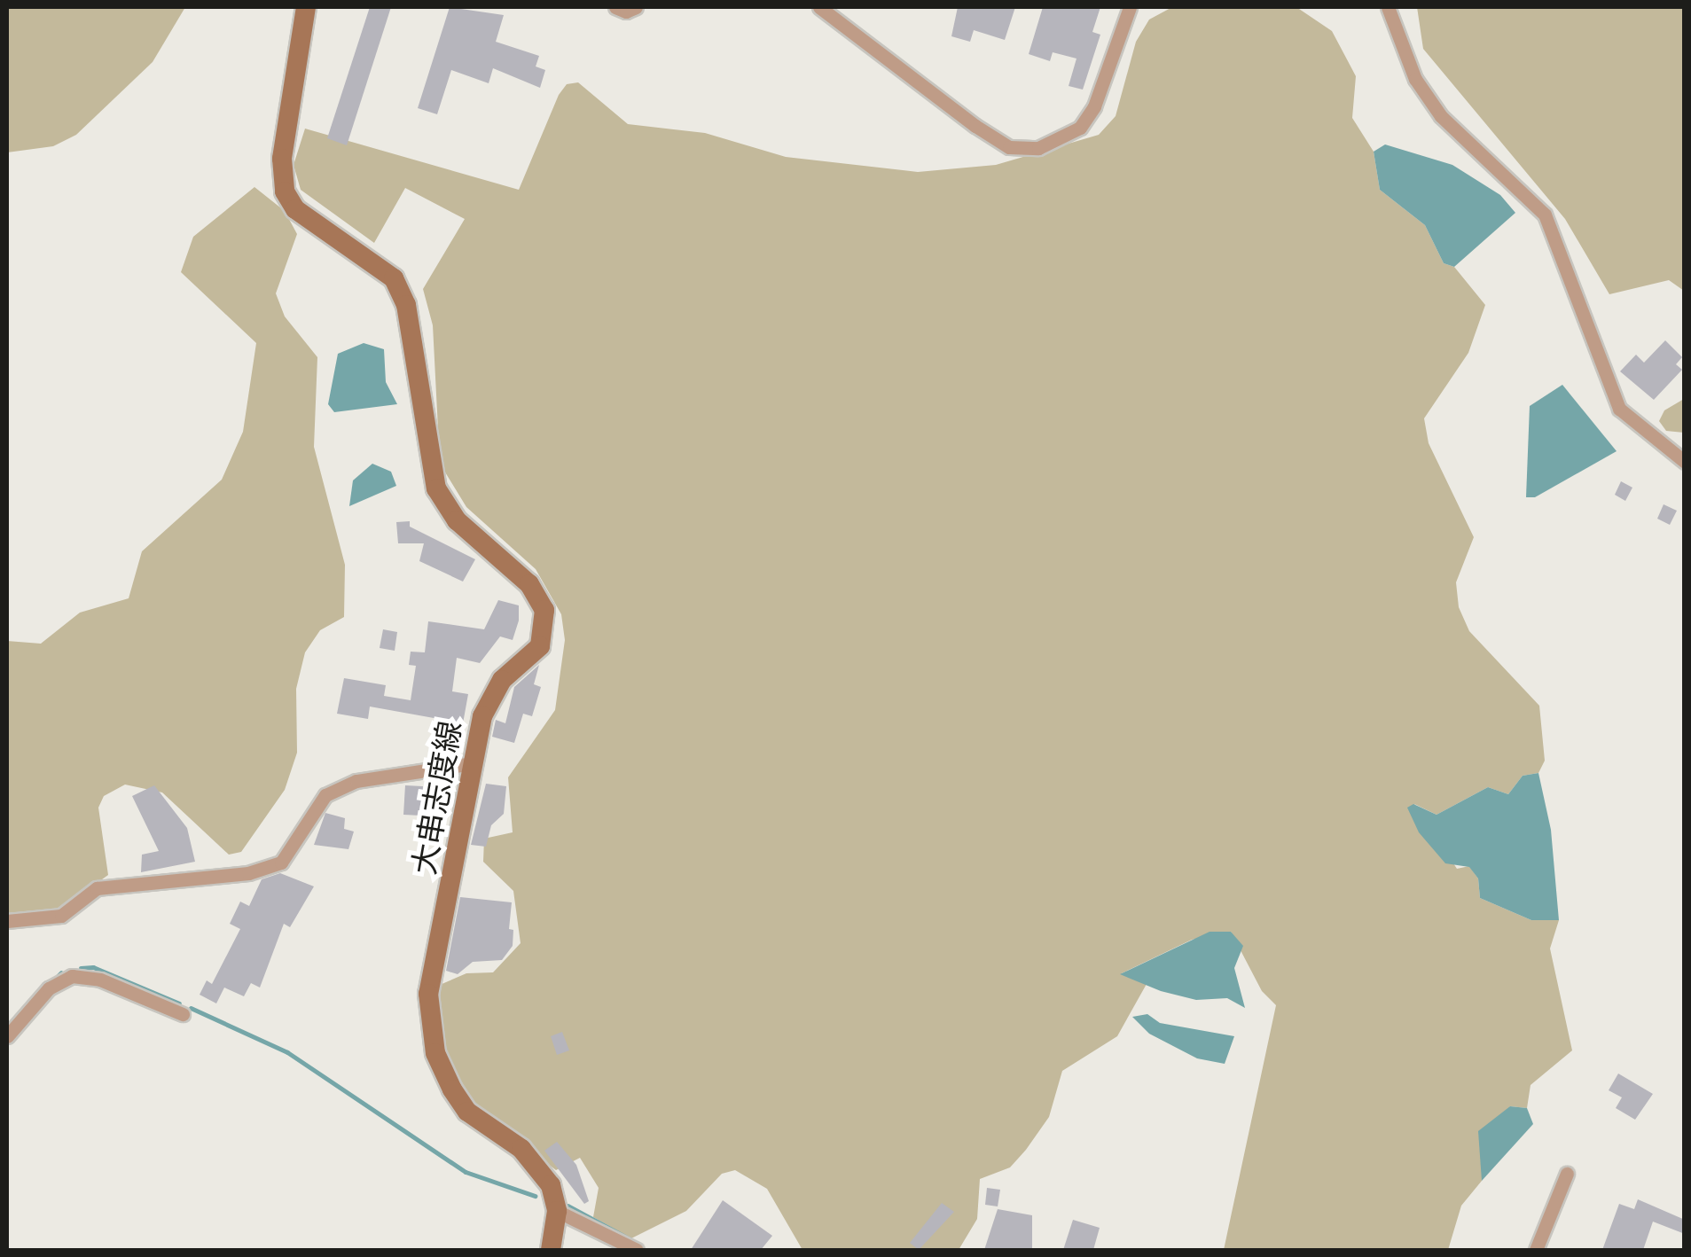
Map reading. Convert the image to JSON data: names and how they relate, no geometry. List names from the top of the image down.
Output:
{
  "streets": {
    "main road": ["大串志度線"]
  }
}
